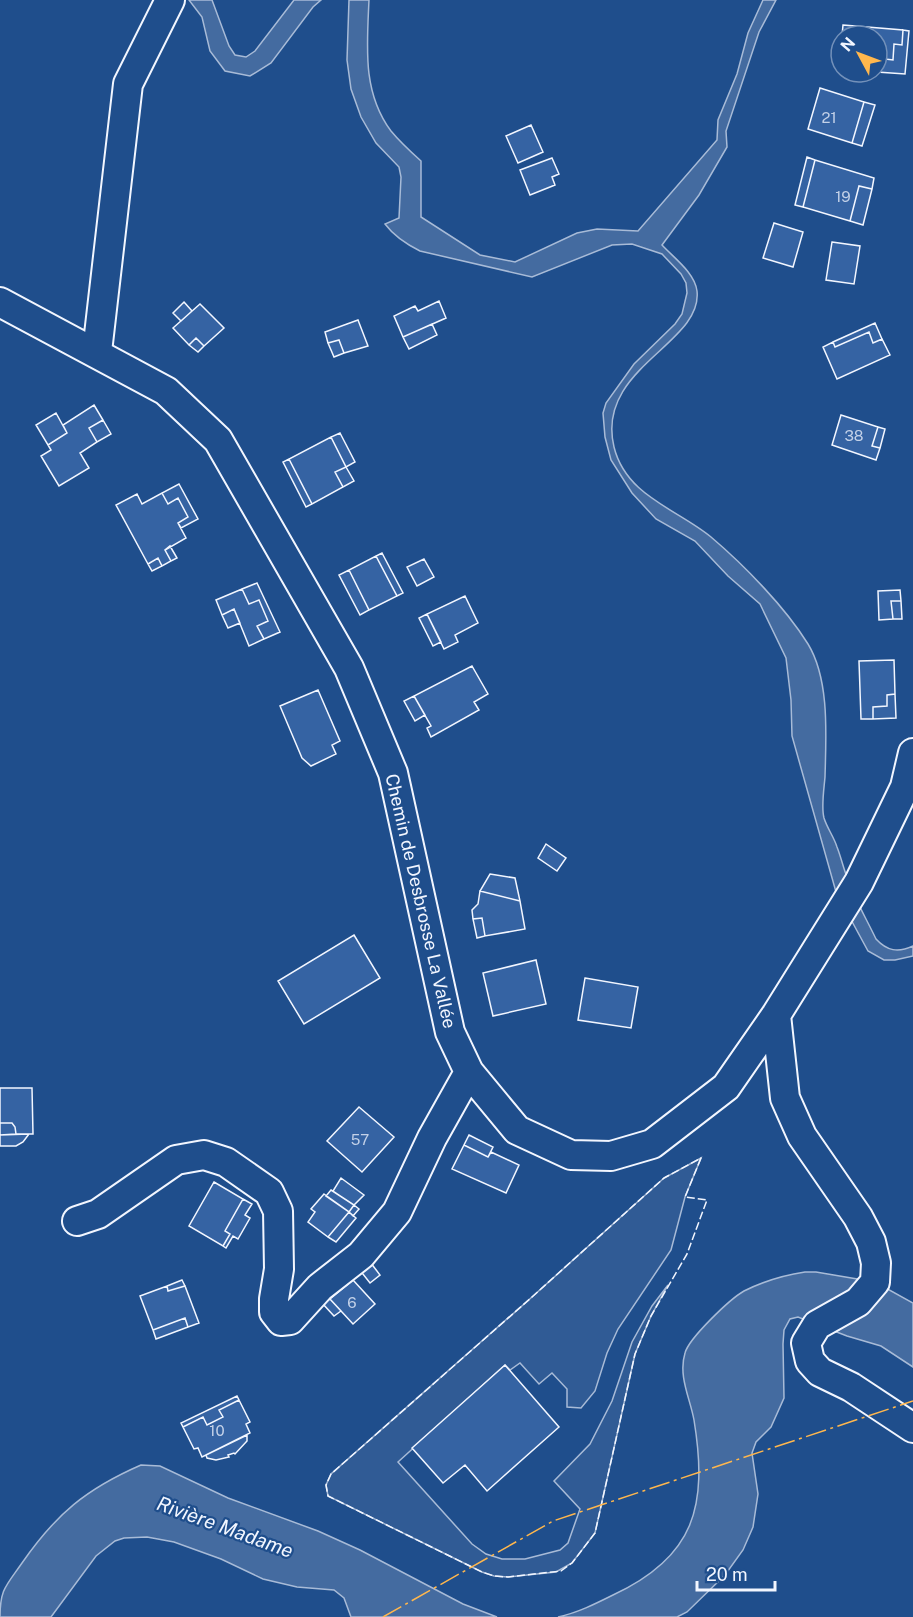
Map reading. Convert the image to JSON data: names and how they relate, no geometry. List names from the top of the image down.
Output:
{
  "streets": {
    "street": ["Chemin de Desbrosse La Vallée"]
  },
  "water": ["Rivière Madame"],
  "house_numbers": [
    "21",
    "19",
    "38",
    "57",
    "6",
    "10"
  ],
  "scale_bar": "20 m",
  "north": "top left"
}
